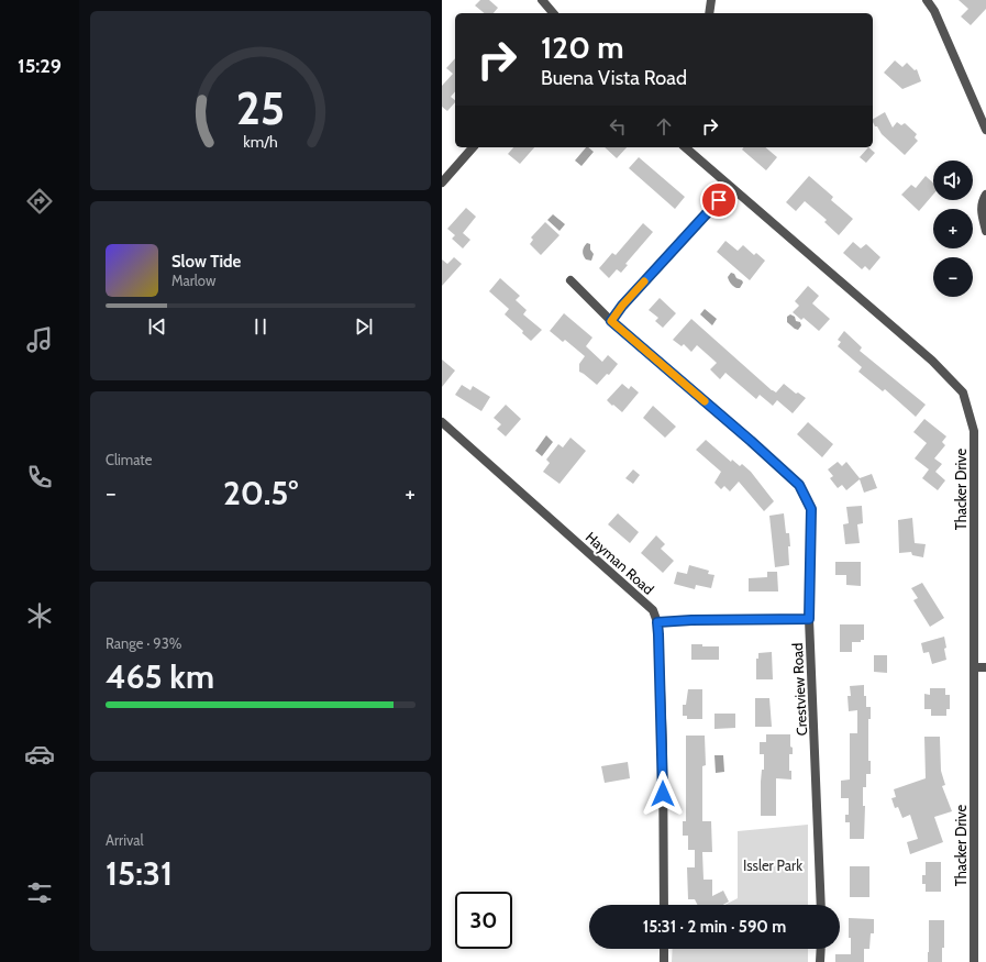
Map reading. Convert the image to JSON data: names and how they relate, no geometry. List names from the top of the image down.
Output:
{
  "streets": {
    "street": ["Thacker Drive", "Hayman Road", "Crestview Road"]
  },
  "parks": ["Issler Park"],
  "page": {
    "tabs": "15:29",
    "turn": ["120 m", "Buena Vista Road"],
    "map_buttons": ["+", "−"],
    "song": ["Slow Tide", "Marlow"],
    "tile": [
      "Climate",
      ["Range · 93%", "465 km"],
      ["Arrival", "15:31"]
    ],
    "heat": ["−", "20.5°", "+"],
    "limit": "30",
    "trip": "15:31 · 2 min · 590 m",
    "gauge": ["25", "km/h"]
  }
}
